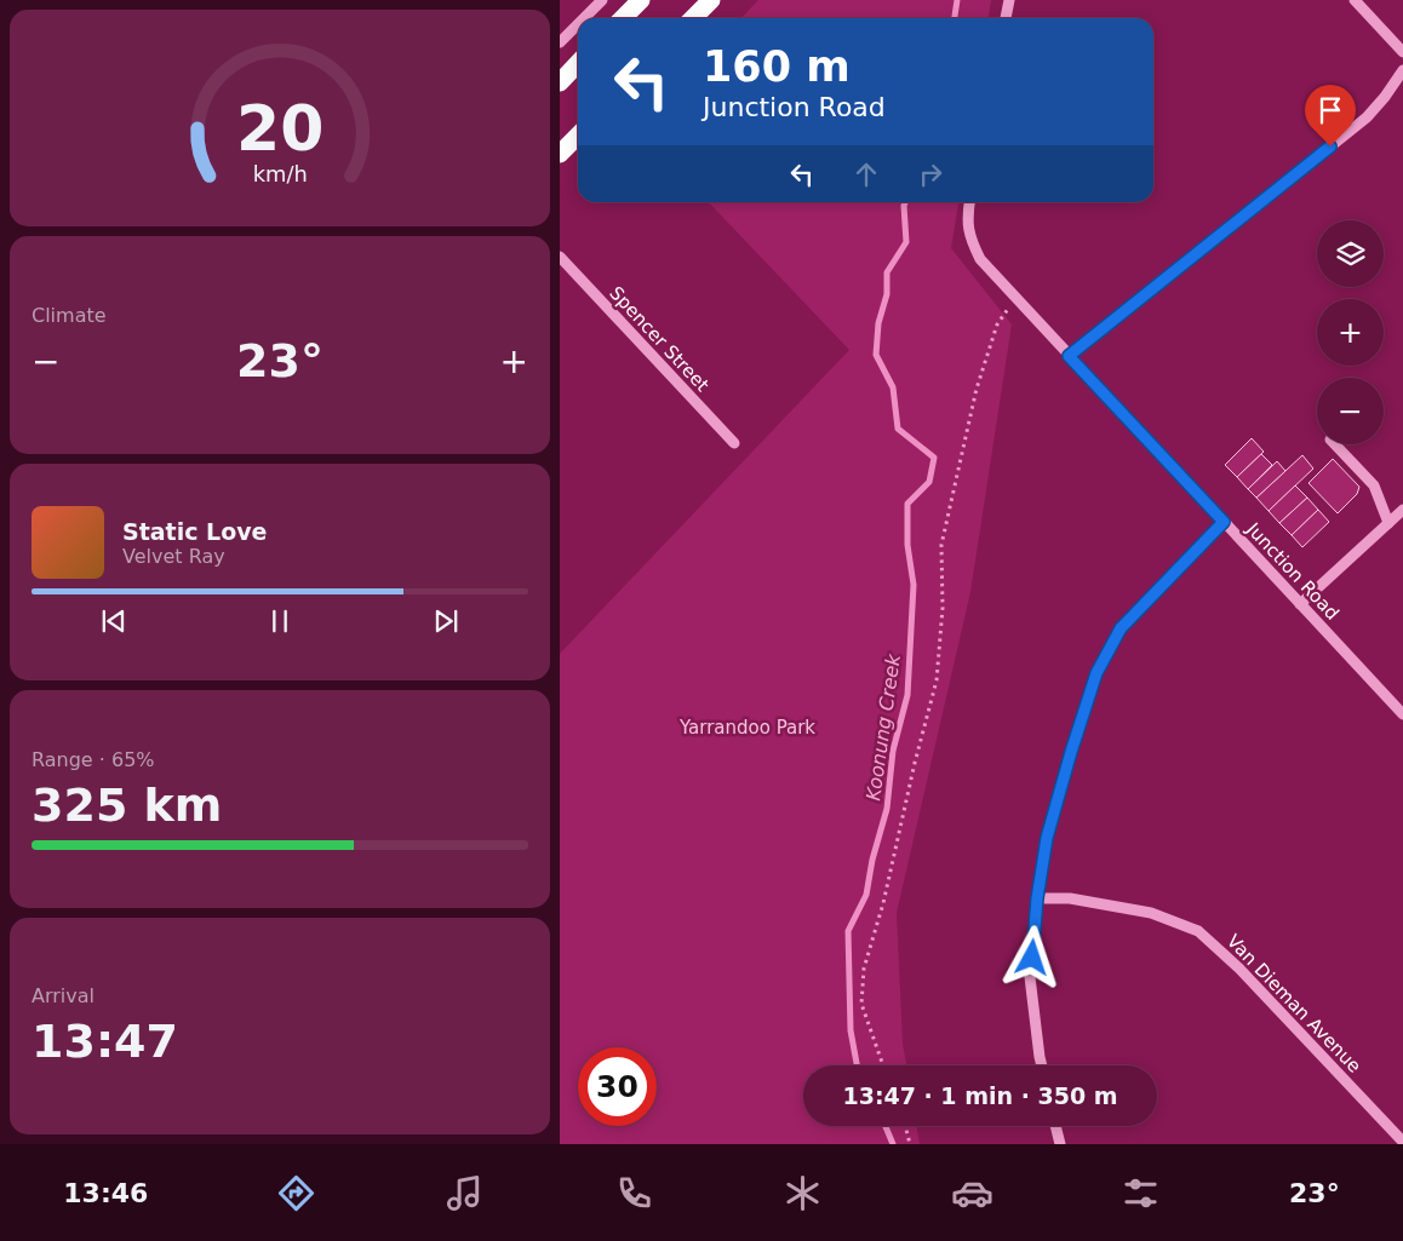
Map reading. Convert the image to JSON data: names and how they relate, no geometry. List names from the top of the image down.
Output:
{
  "streets": {
    "street": ["Spencer Street", "Junction Road", "Van Dieman Avenue"]
  },
  "water": ["Koonung Creek"],
  "parks": ["Yarrandoo Park"],
  "page": {
    "turn": ["160 m", "Junction Road"],
    "map_buttons": ["+", "−"],
    "tile": [
      "Climate",
      ["Range · 65%", "325 km"],
      ["Arrival", "13:47"]
    ],
    "heat": ["−", "23°", "+"],
    "song": ["Static Love", "Velvet Ray"],
    "limit": "30",
    "trip": "13:47 · 1 min · 350 m",
    "tabs": ["13:46", "23°"],
    "gauge": ["20", "km/h"]
  }
}
